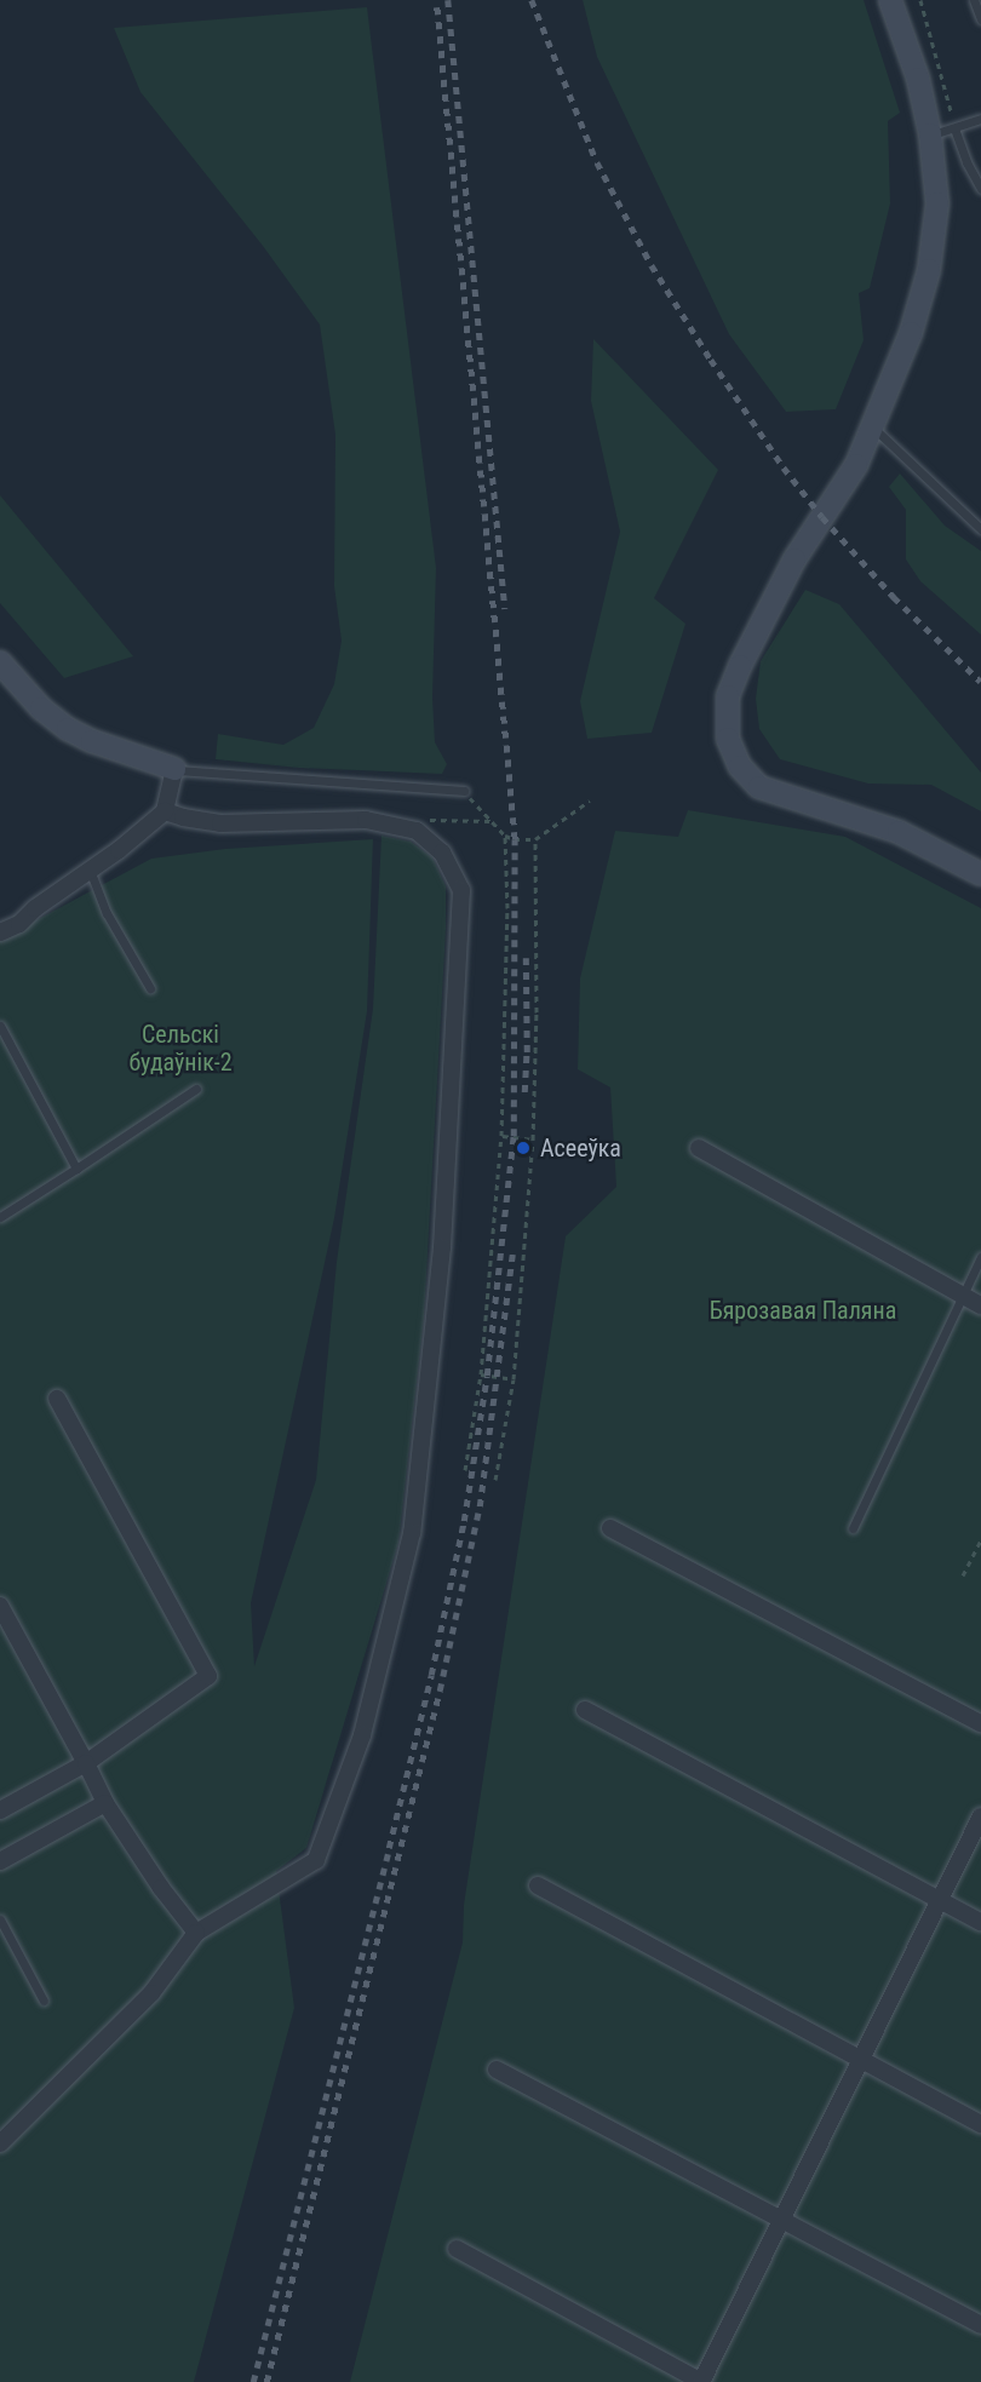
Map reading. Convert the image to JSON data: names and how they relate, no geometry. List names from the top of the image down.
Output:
{
  "parks": ["Сельскі будаўнік-2", "Бярозавая Паляна"],
  "places": ["Асееўка"]
}
